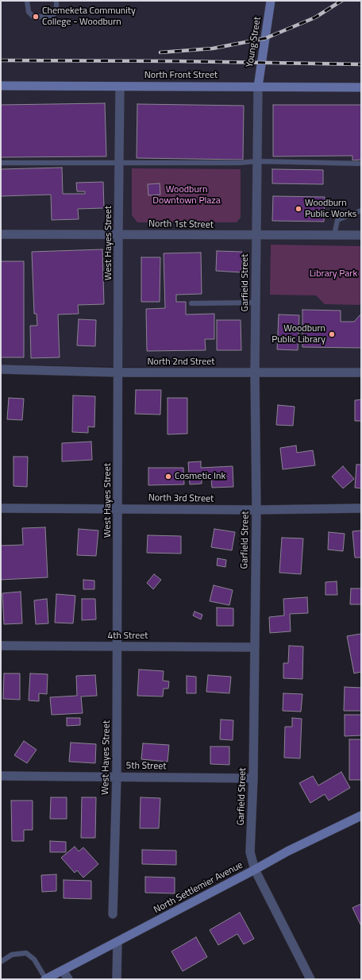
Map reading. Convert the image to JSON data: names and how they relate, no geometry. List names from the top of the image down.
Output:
{
  "streets": {
    "main road": ["Young Street", "North Front Street", "North Settlemier Avenue"],
    "street": [
      "North 1st Street",
      "West Hayes Street",
      "Garfield Street",
      "North 2nd Street",
      "North 3rd Street",
      "4th Street",
      "5th Street"
    ]
  },
  "crossings": [
    ["Young Street", "North Front Street"],
    ["Young Street", "Garfield Street"],
    ["North Front Street", "West Hayes Street"],
    ["North Front Street", "Garfield Street"],
    ["North 1st Street", "West Hayes Street"],
    ["North 1st Street", "Garfield Street"],
    ["West Hayes Street", "North 2nd Street"],
    ["West Hayes Street", "North 3rd Street"],
    ["West Hayes Street", "4th Street"],
    ["West Hayes Street", "5th Street"],
    ["Garfield Street", "North 2nd Street"],
    ["Garfield Street", "North 3rd Street"],
    ["Garfield Street", "4th Street"],
    ["Garfield Street", "5th Street"],
    ["Garfield Street", "North Settlemier Avenue"]
  ],
  "parks": ["Woodburn Downtown Plaza", "Library Park"],
  "places": [
    "Chemeketa Community College - Woodburn",
    "Woodburn Public Works",
    "Woodburn Public Library",
    "Cosmetic Ink"
  ]
}
